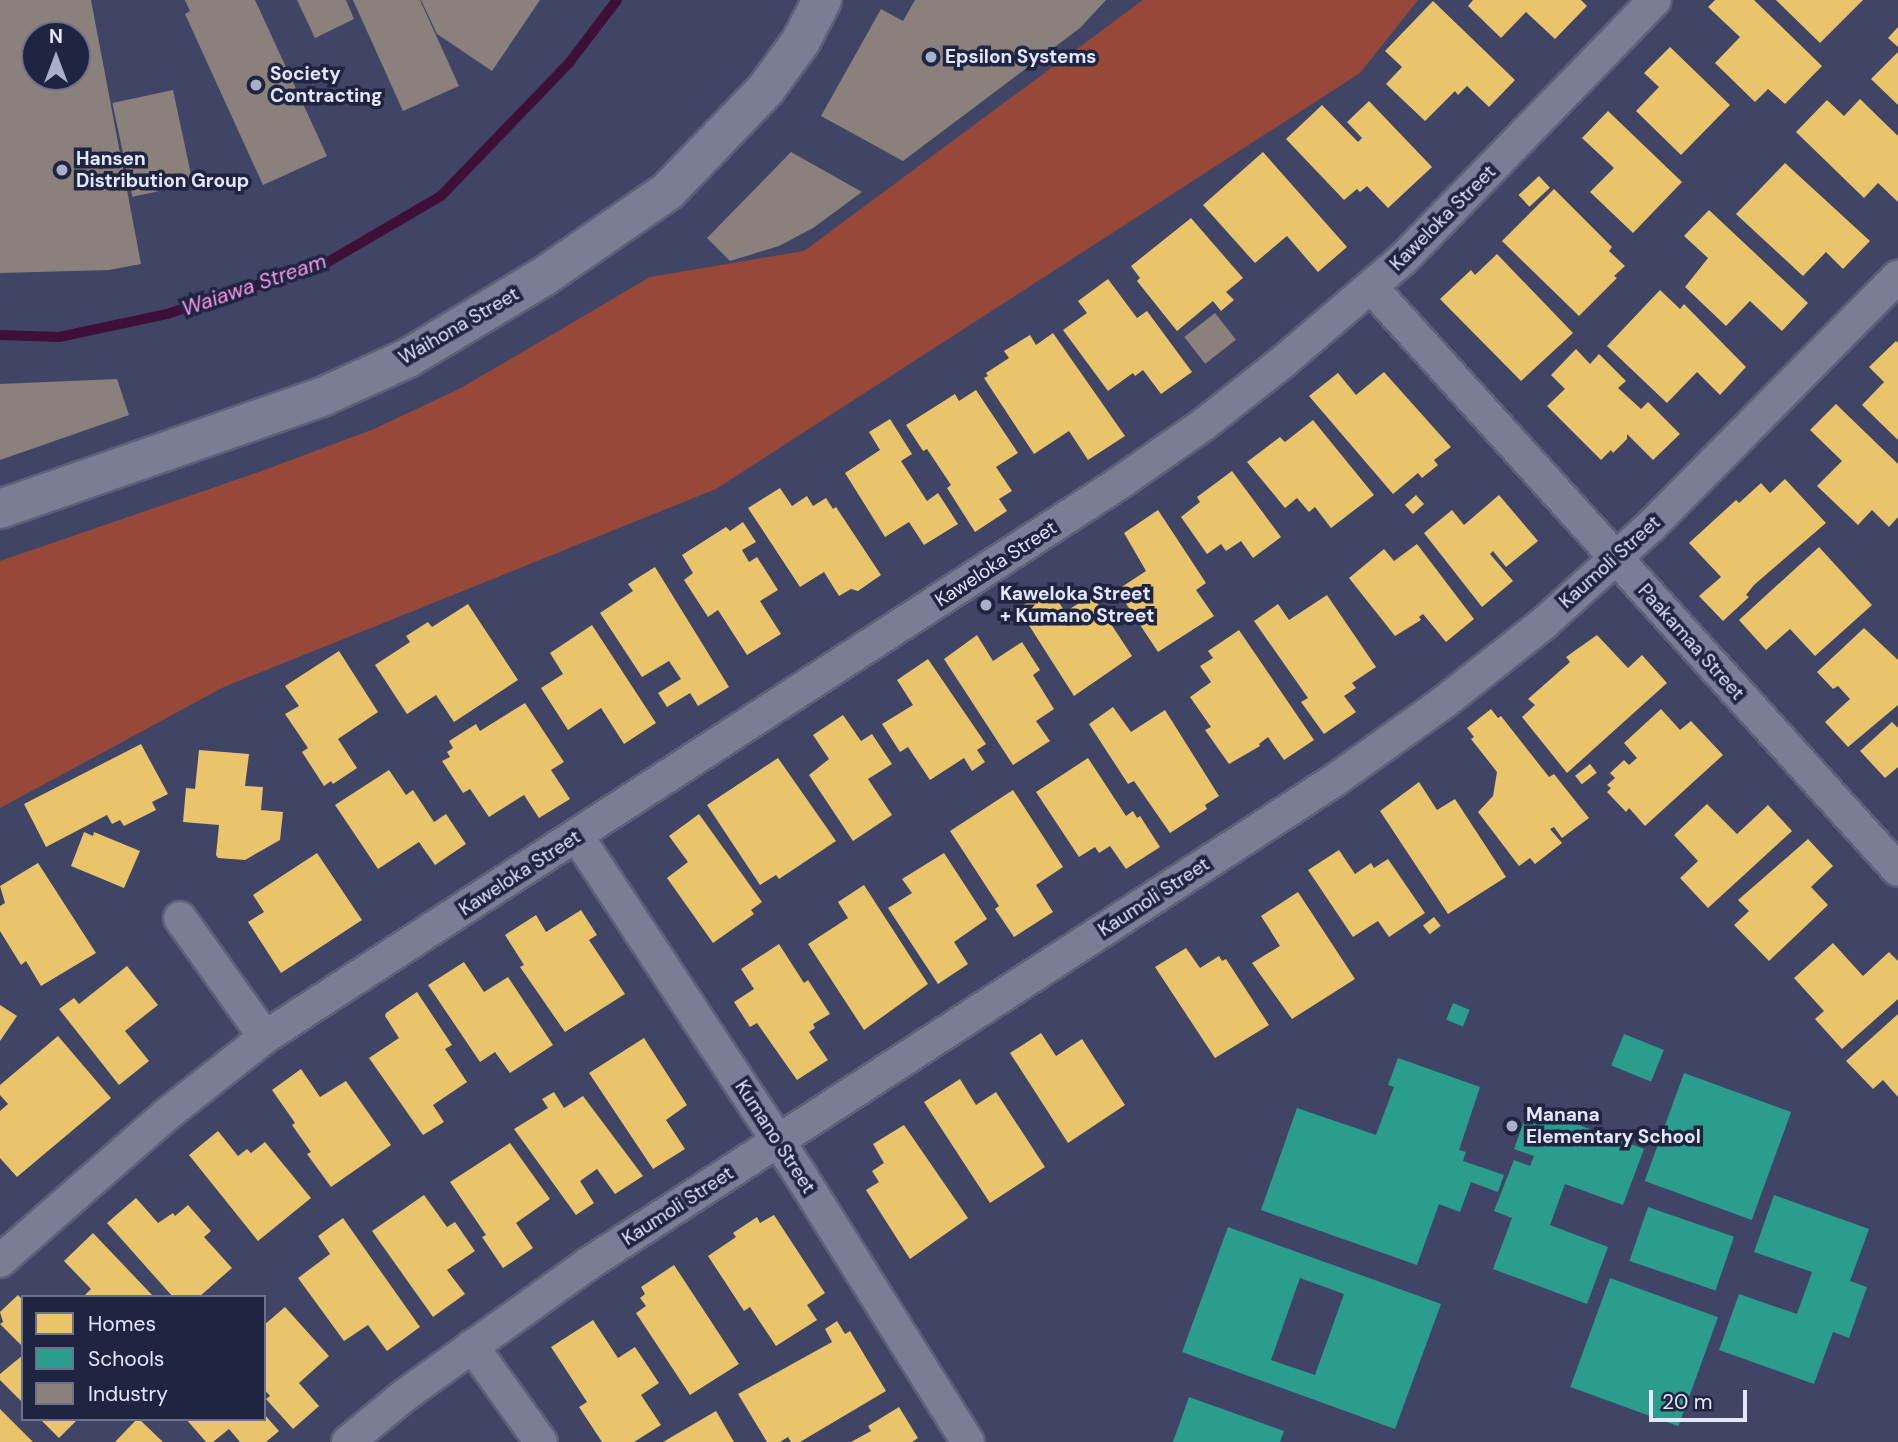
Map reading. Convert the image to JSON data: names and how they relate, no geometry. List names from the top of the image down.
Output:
{
  "streets": {
    "street": [
      "Kaweloka Street",
      "Waihona Street",
      "Kaumoli Street",
      "Paakamaa Street",
      "Kumano Street"
    ]
  },
  "crossings": [
    ["Kaweloka Street", "Paakamaa Street"],
    ["Kaweloka Street", "Kumano Street"],
    ["Kaumoli Street", "Paakamaa Street"],
    ["Kaumoli Street", "Kumano Street"]
  ],
  "water": ["Waiawa Stream"],
  "places": [
    "Epsilon Systems",
    "Society Contracting",
    "Hansen Distribution Group",
    "Kaweloka Street + Kumano Street",
    "Manana Elementary School"
  ],
  "legend": ["Homes", "Schools", "Industry"],
  "scale_bar": "20 m",
  "north": "top"
}
